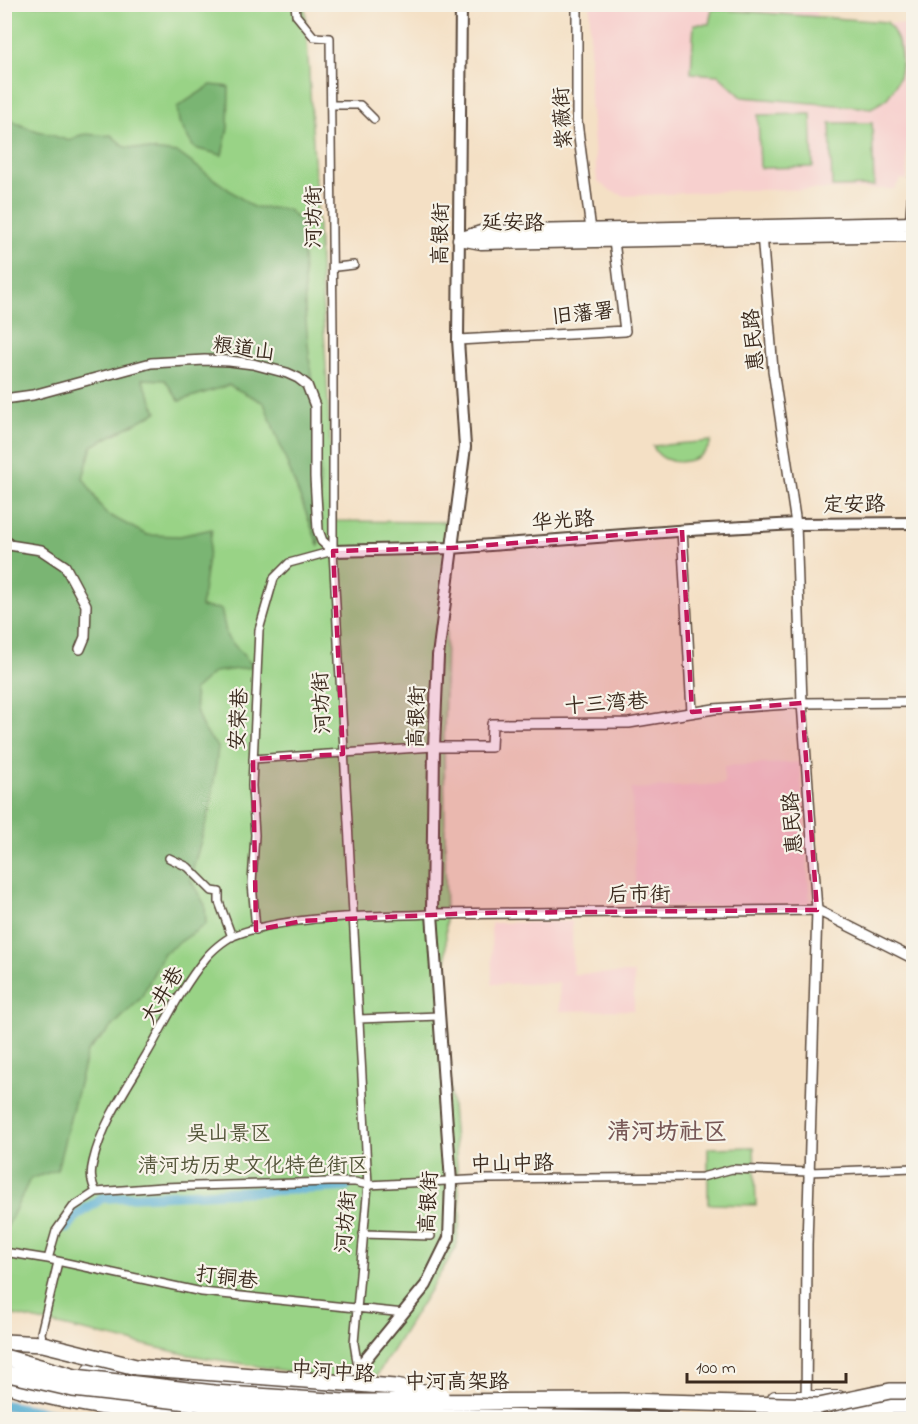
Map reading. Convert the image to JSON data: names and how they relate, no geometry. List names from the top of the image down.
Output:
{
  "streets": {
    "highway": ["中河高架路"],
    "main road": ["延安路", "中河中路"],
    "street": [
      "紫薇街",
      "河坊街",
      "高银街",
      "旧藩署",
      "惠民路",
      "粮道山",
      "定安路",
      "华光路",
      "十三湾巷",
      "安荣巷",
      "后市街",
      "大井巷",
      "中山中路",
      "打铜巷"
    ]
  },
  "crossings": [
    ["紫薇街", "延安路"],
    ["河坊街", "高银街"],
    ["河坊街", "粮道山"],
    ["河坊街", "华光路"],
    ["河坊街", "安荣巷"],
    ["河坊街", "后市街"],
    ["河坊街", "大井巷"],
    ["河坊街", "中山中路"],
    ["河坊街", "打铜巷"],
    ["河坊街", "中河中路"],
    ["延安路", "高银街"],
    ["延安路", "旧藩署"],
    ["延安路", "惠民路"],
    ["高银街", "旧藩署"],
    ["高银街", "华光路"],
    ["高银街", "十三湾巷"],
    ["高银街", "后市街"],
    ["高银街", "中山中路"],
    ["高银街", "打铜巷"],
    ["高银街", "中河中路"],
    ["惠民路", "定安路"],
    ["惠民路", "华光路"],
    ["惠民路", "十三湾巷"],
    ["惠民路", "后市街"],
    ["惠民路", "中山中路"],
    ["惠民路", "中河中路"],
    ["惠民路", "中河高架路"],
    ["粮道山", "华光路"],
    ["粮道山", "安荣巷"],
    ["定安路", "华光路"],
    ["华光路", "安荣巷"],
    ["安荣巷", "大井巷"],
    ["后市街", "大井巷"],
    ["大井巷", "中山中路"],
    ["中山中路", "打铜巷"],
    ["中河中路", "中河高架路"]
  ],
  "districts": ["清河坊社区"],
  "parks": ["吴山景区", "清河坊历史文化特色街区"],
  "scale_bar": "100 m"
}
